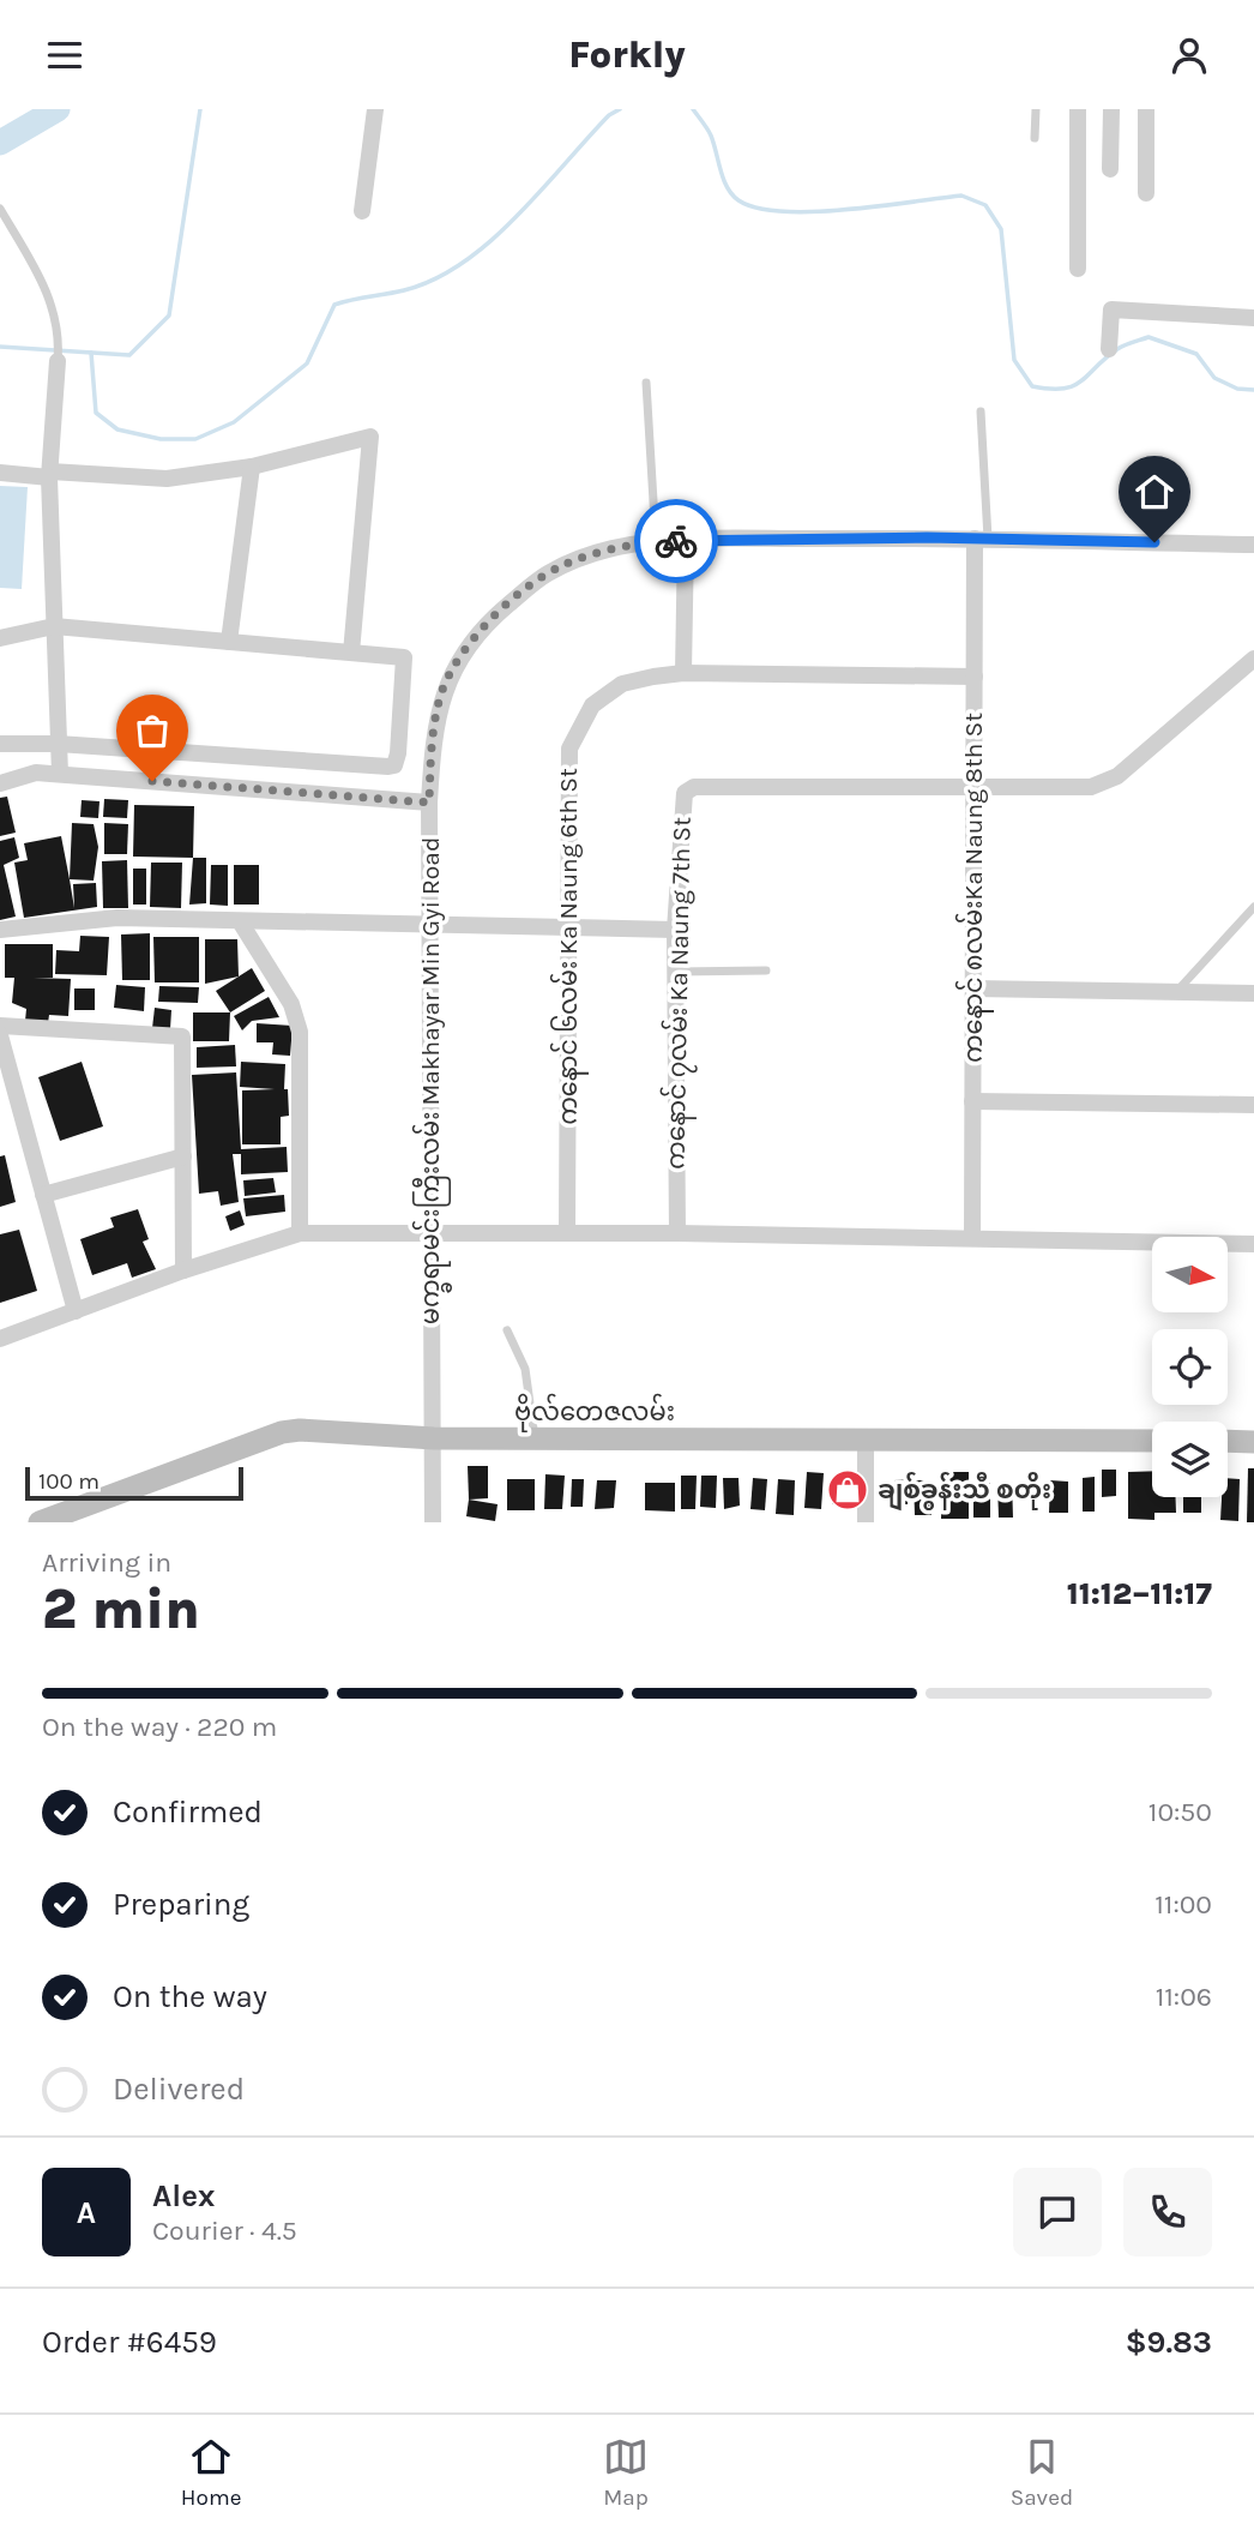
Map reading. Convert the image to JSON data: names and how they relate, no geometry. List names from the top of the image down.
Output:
{
  "streets": {
    "main road": ["ဗိုလ်တေဇလမ်း"],
    "street": [
      "ကနောင် ၈လမ်းKa Naung 8th St",
      "ကနောင် ၆လမ်း Ka Naung 6th St",
      "ကနောင် ၇လမ်း Ka Naung 7th St",
      "မက္ခရာမင်းကြီးလမ်း Makhayar Min Gyi Road"
    ]
  },
  "crossings": [
    ["ကနောင် ၈လမ်းKa Naung 8th St", "ကနောင် ၆လမ်း Ka Naung 6th St"],
    ["ကနောင် ၈လမ်းKa Naung 8th St", "ကနောင် ၇လမ်း Ka Naung 7th St"],
    ["ကနောင် ၈လမ်းKa Naung 8th St", "မက္ခရာမင်းကြီးလမ်း Makhayar Min Gyi Road"],
    ["မက္ခရာမင်းကြီးလမ်း Makhayar Min Gyi Road", "ဗိုလ်တေဇလမ်း"]
  ],
  "places": {
    "shop": ["ချစ်ခွန်းသီ စတိုး"]
  },
  "scale_bar": "100 m",
  "north": "right",
  "page": {
    "header": "Forkly",
    "scale": "100 m",
    "heading": ["2 min", "Arriving in", "11:12–11:17"],
    "panel": [
      "Alex",
      "Courier · 4.5",
      "Order #6459",
      "$9.83"
    ],
    "bar": "On the way · 220 m",
    "list": [
      ["Confirmed", "10:50"],
      ["Preparing", "11:00"],
      ["On the way", "11:06"],
      "Delivered"
    ],
    "round": "A",
    "tabs": ["Home", "Map", "Saved"]
  }
}
